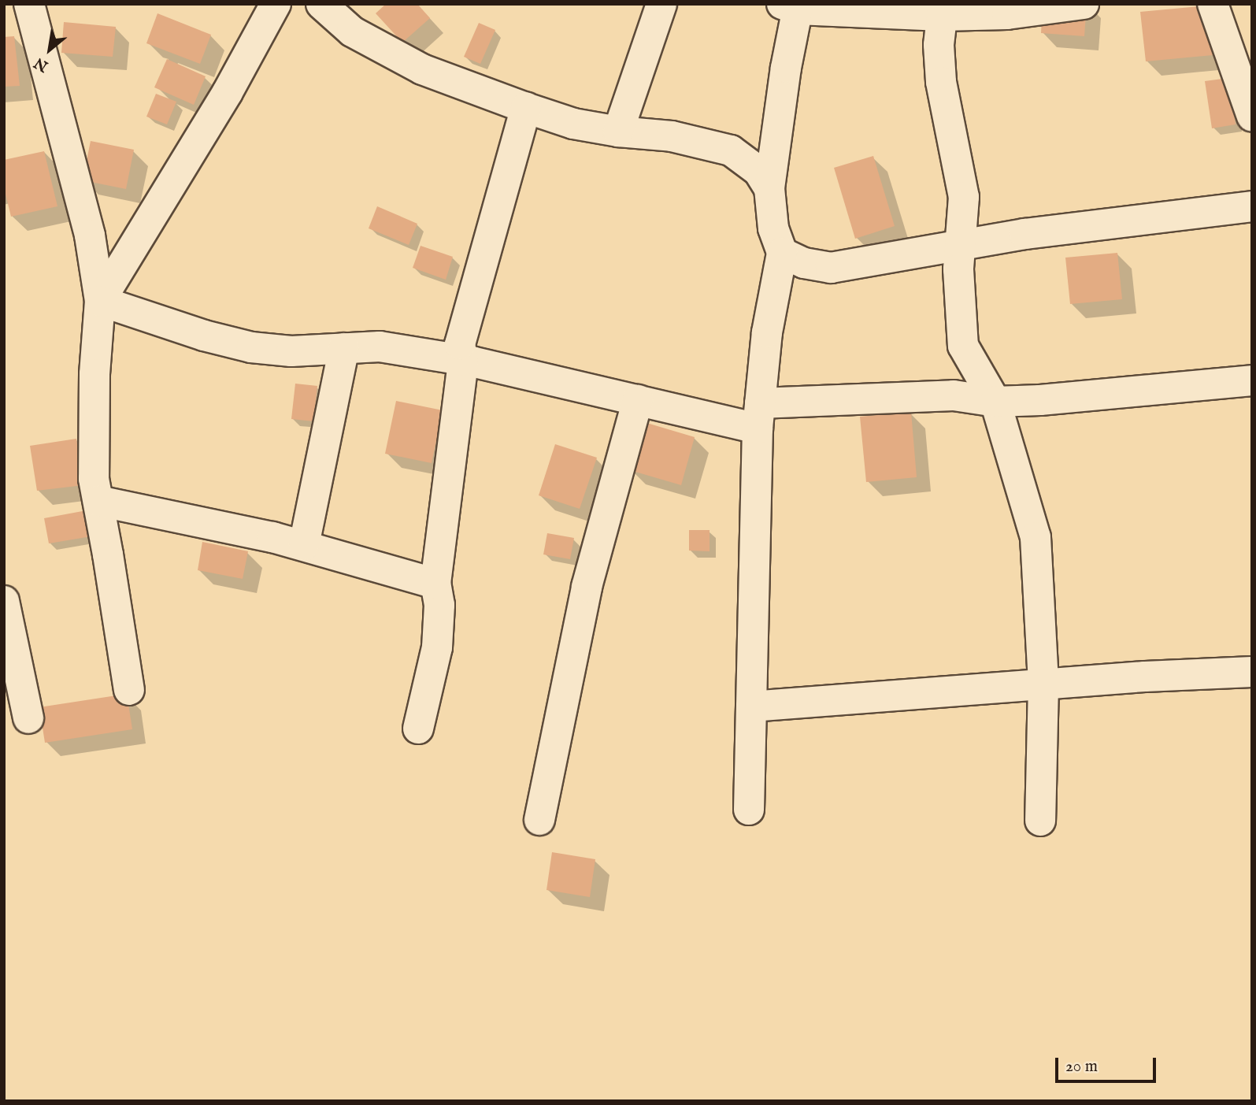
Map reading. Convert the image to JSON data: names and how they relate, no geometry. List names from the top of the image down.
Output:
{
  "scale_bar": "20 m",
  "north": "bottom left"
}
